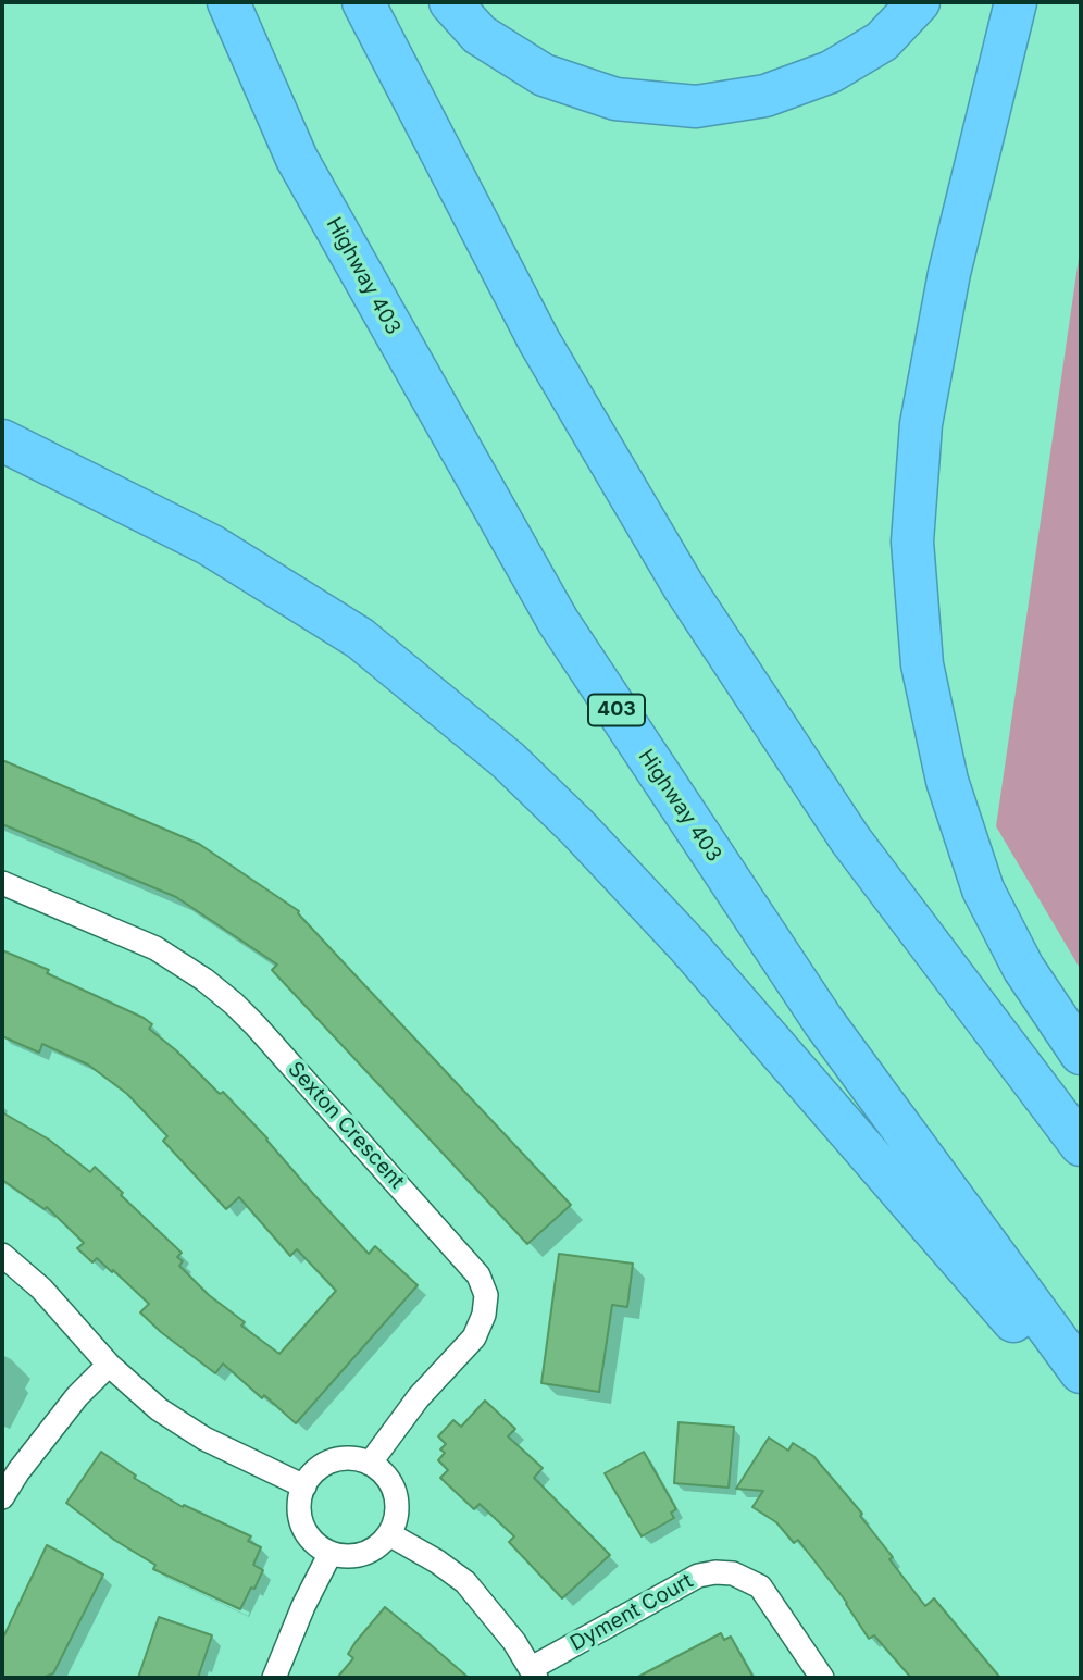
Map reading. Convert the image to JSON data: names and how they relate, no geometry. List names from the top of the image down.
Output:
{
  "streets": {
    "highway": ["Highway 403", "403"],
    "street": ["Sexton Crescent", "Dyment Court"]
  }
}
